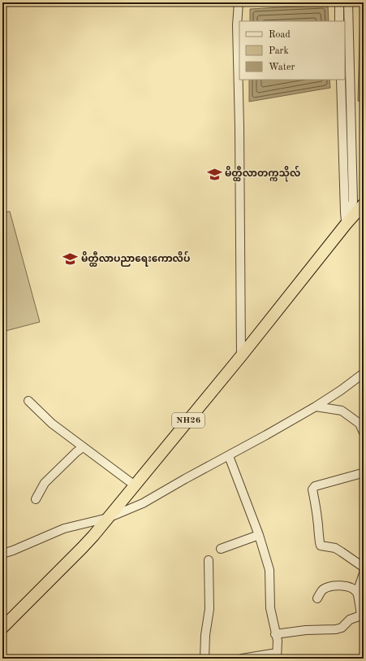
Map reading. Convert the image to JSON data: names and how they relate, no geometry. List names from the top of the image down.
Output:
{
  "streets": {
    "highway": ["NH26"]
  },
  "places": {
    "school or university": ["မိတ္ထီလာတက္ကသိုလ်", "မိတ္ထီလာပညာရေးကောလိပ်"]
  },
  "legend": ["Road", "Park", "Water"]
}
